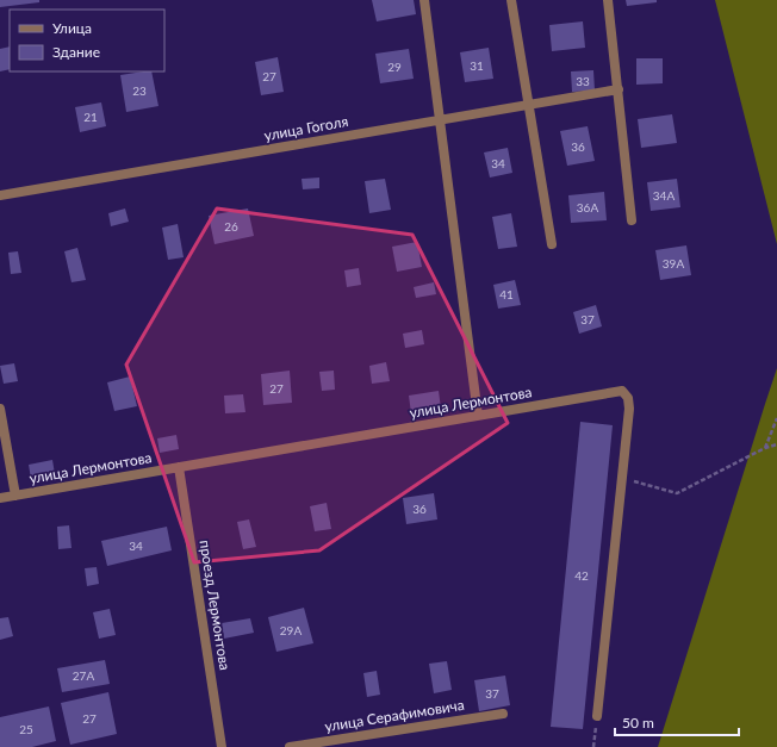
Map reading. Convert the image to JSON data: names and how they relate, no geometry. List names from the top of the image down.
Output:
{
  "streets": {
    "street": [
      "улица Гоголя",
      "улица Лермонтова",
      "проезд Лермонтова",
      "улица Серафимовича"
    ]
  },
  "crossings": [
    ["улица Лермонтова", "проезд Лермонтова"]
  ],
  "house_numbers": [
    "31",
    "29",
    "27",
    "33",
    "23",
    "21",
    "36",
    "34",
    "34А",
    "36А",
    "26",
    "39А",
    "41",
    "37",
    "27",
    "36",
    "34",
    "42",
    "29А",
    "27А",
    "37",
    "27",
    "25"
  ],
  "legend": ["Улица", "Здание"],
  "scale_bar": "50 m"
}
